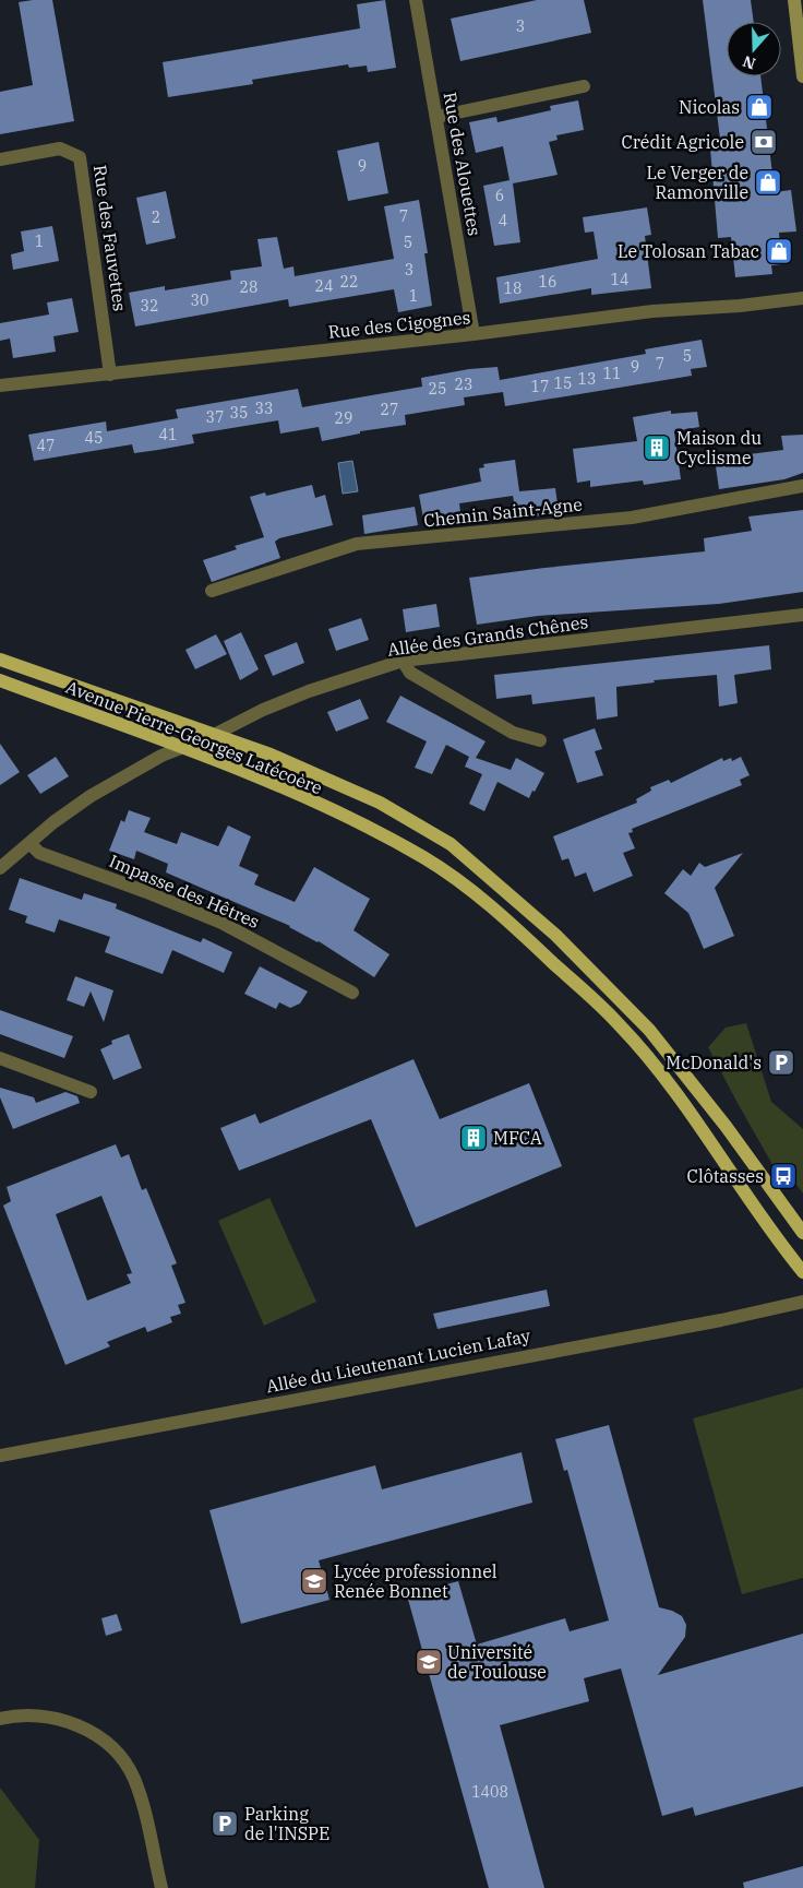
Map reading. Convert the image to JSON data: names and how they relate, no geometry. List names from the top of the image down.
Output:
{
  "streets": {
    "main road": ["Avenue Pierre-Georges Latécoère"],
    "street": [
      "Rue des Alouettes",
      "Rue des Fauvettes",
      "Rue des Cigognes",
      "Chemin Saint-Agne",
      "Allée des Grands Chênes",
      "Impasse des Hêtres",
      "Allée du Lieutenant Lucien Lafay"
    ]
  },
  "crossings": [
    ["Rue des Alouettes", "Rue des Cigognes"],
    ["Rue des Fauvettes", "Rue des Cigognes"],
    ["Allée des Grands Chênes", "Avenue Pierre-Georges Latécoère"],
    ["Allée des Grands Chênes", "Impasse des Hêtres"]
  ],
  "places": {
    "shop": ["Nicolas", "Le Verger de Ramonville", "Le Tolosan Tabac"],
    "bank": ["Crédit Agricole"],
    "building": ["Maison du Cyclisme", "MFCA"],
    "parking": ["McDonald's", "Parking de l'INSPE"],
    "bus stop": ["Clôtasses"],
    "school or university": ["Lycée professionnel Renée Bonnet", "Université de Toulouse"]
  },
  "house_numbers": [
    "3",
    "9",
    "6",
    "7",
    "2",
    "4",
    "1",
    "5",
    "3",
    "14",
    "22",
    "16",
    "24",
    "28",
    "18",
    "1",
    "30",
    "32",
    "5",
    "7",
    "9",
    "11",
    "13",
    "15",
    "23",
    "17",
    "25",
    "33",
    "27",
    "35",
    "37",
    "29",
    "41",
    "45",
    "47",
    "1408"
  ],
  "north": "bottom"
}
